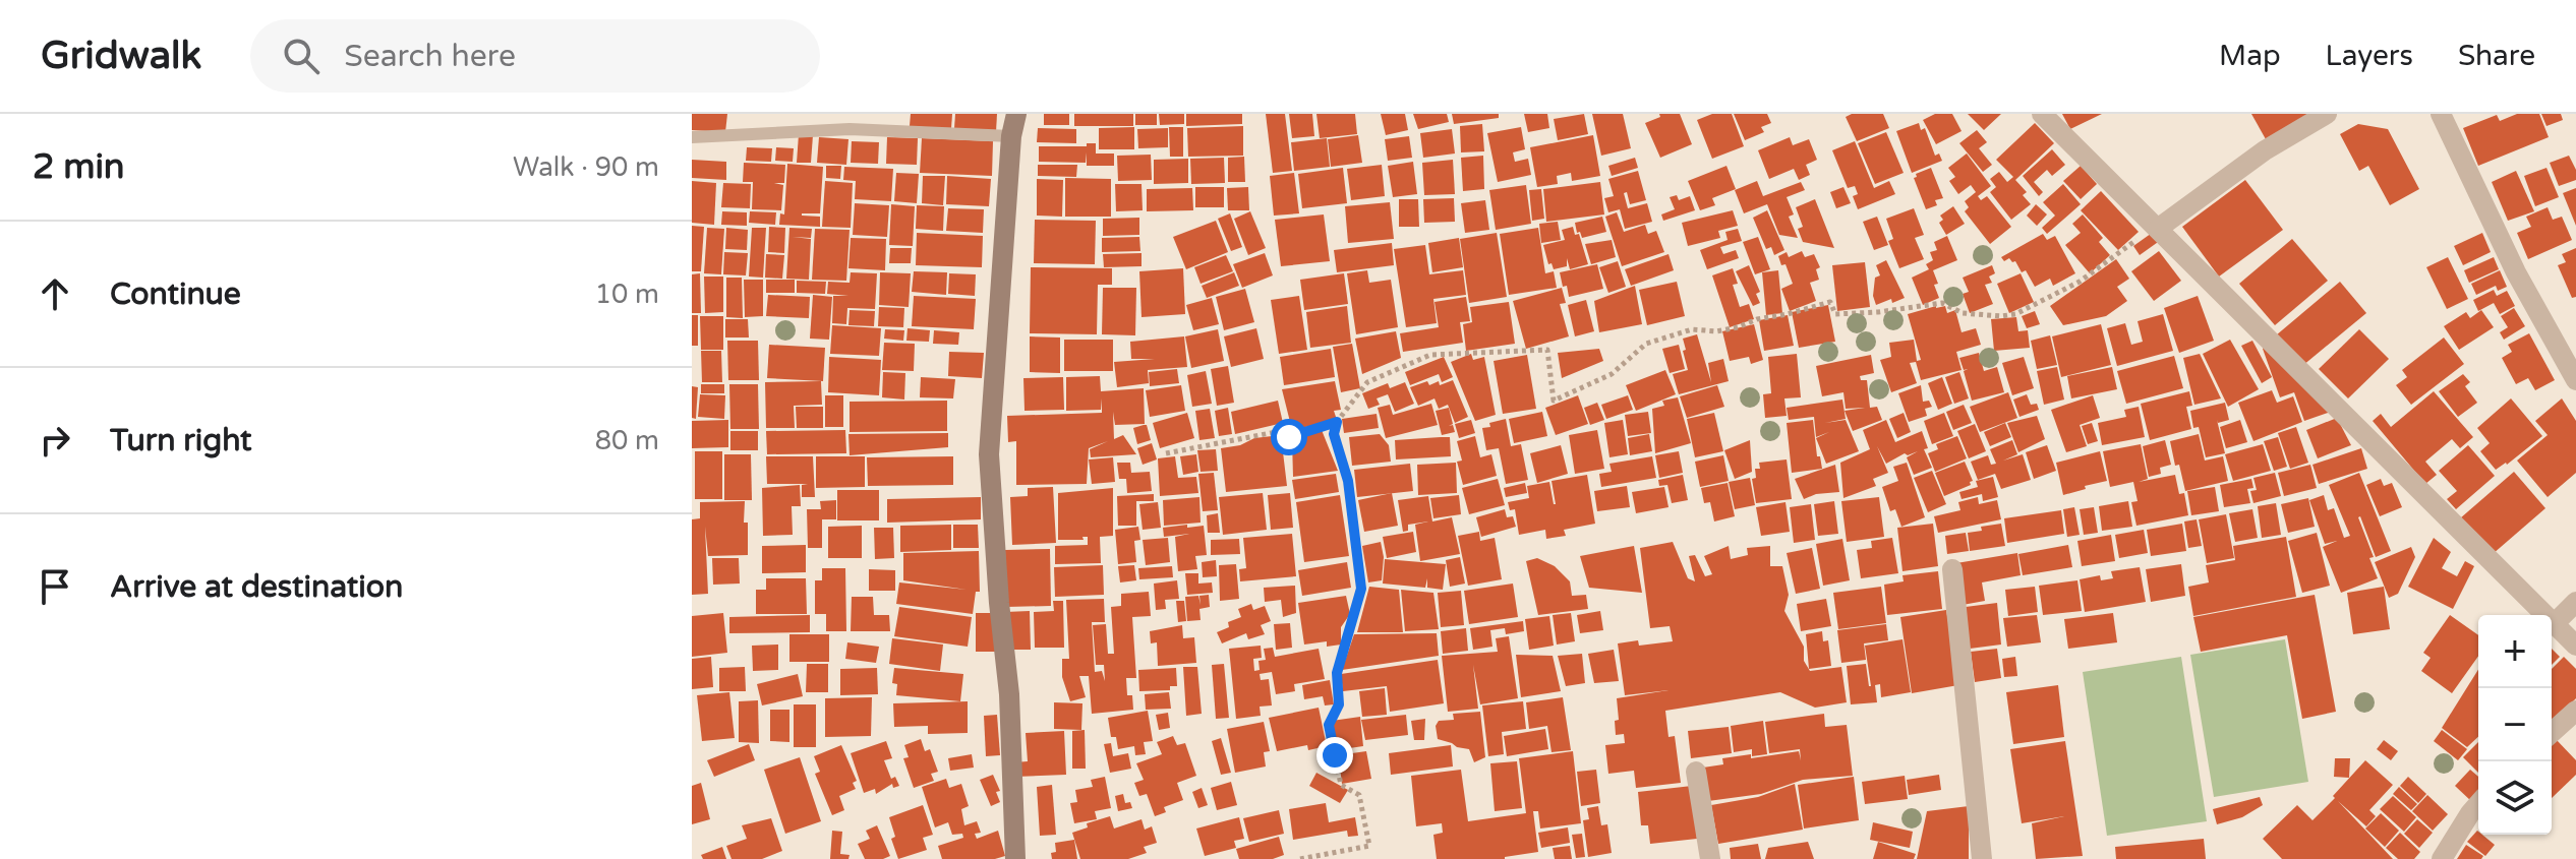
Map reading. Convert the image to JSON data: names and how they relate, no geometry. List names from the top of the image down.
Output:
{
  "page": {
    "header": "Gridwalk",
    "search": "Search here",
    "nav": ["Map", "Layers", "Share"],
    "heading": ["2 min", "Walk · 90 m"],
    "list": [
      ["Continue", "10 m"],
      ["Turn right", "80 m"],
      "Arrive at destination"
    ],
    "map_buttons": ["+", "−"]
  }
}
